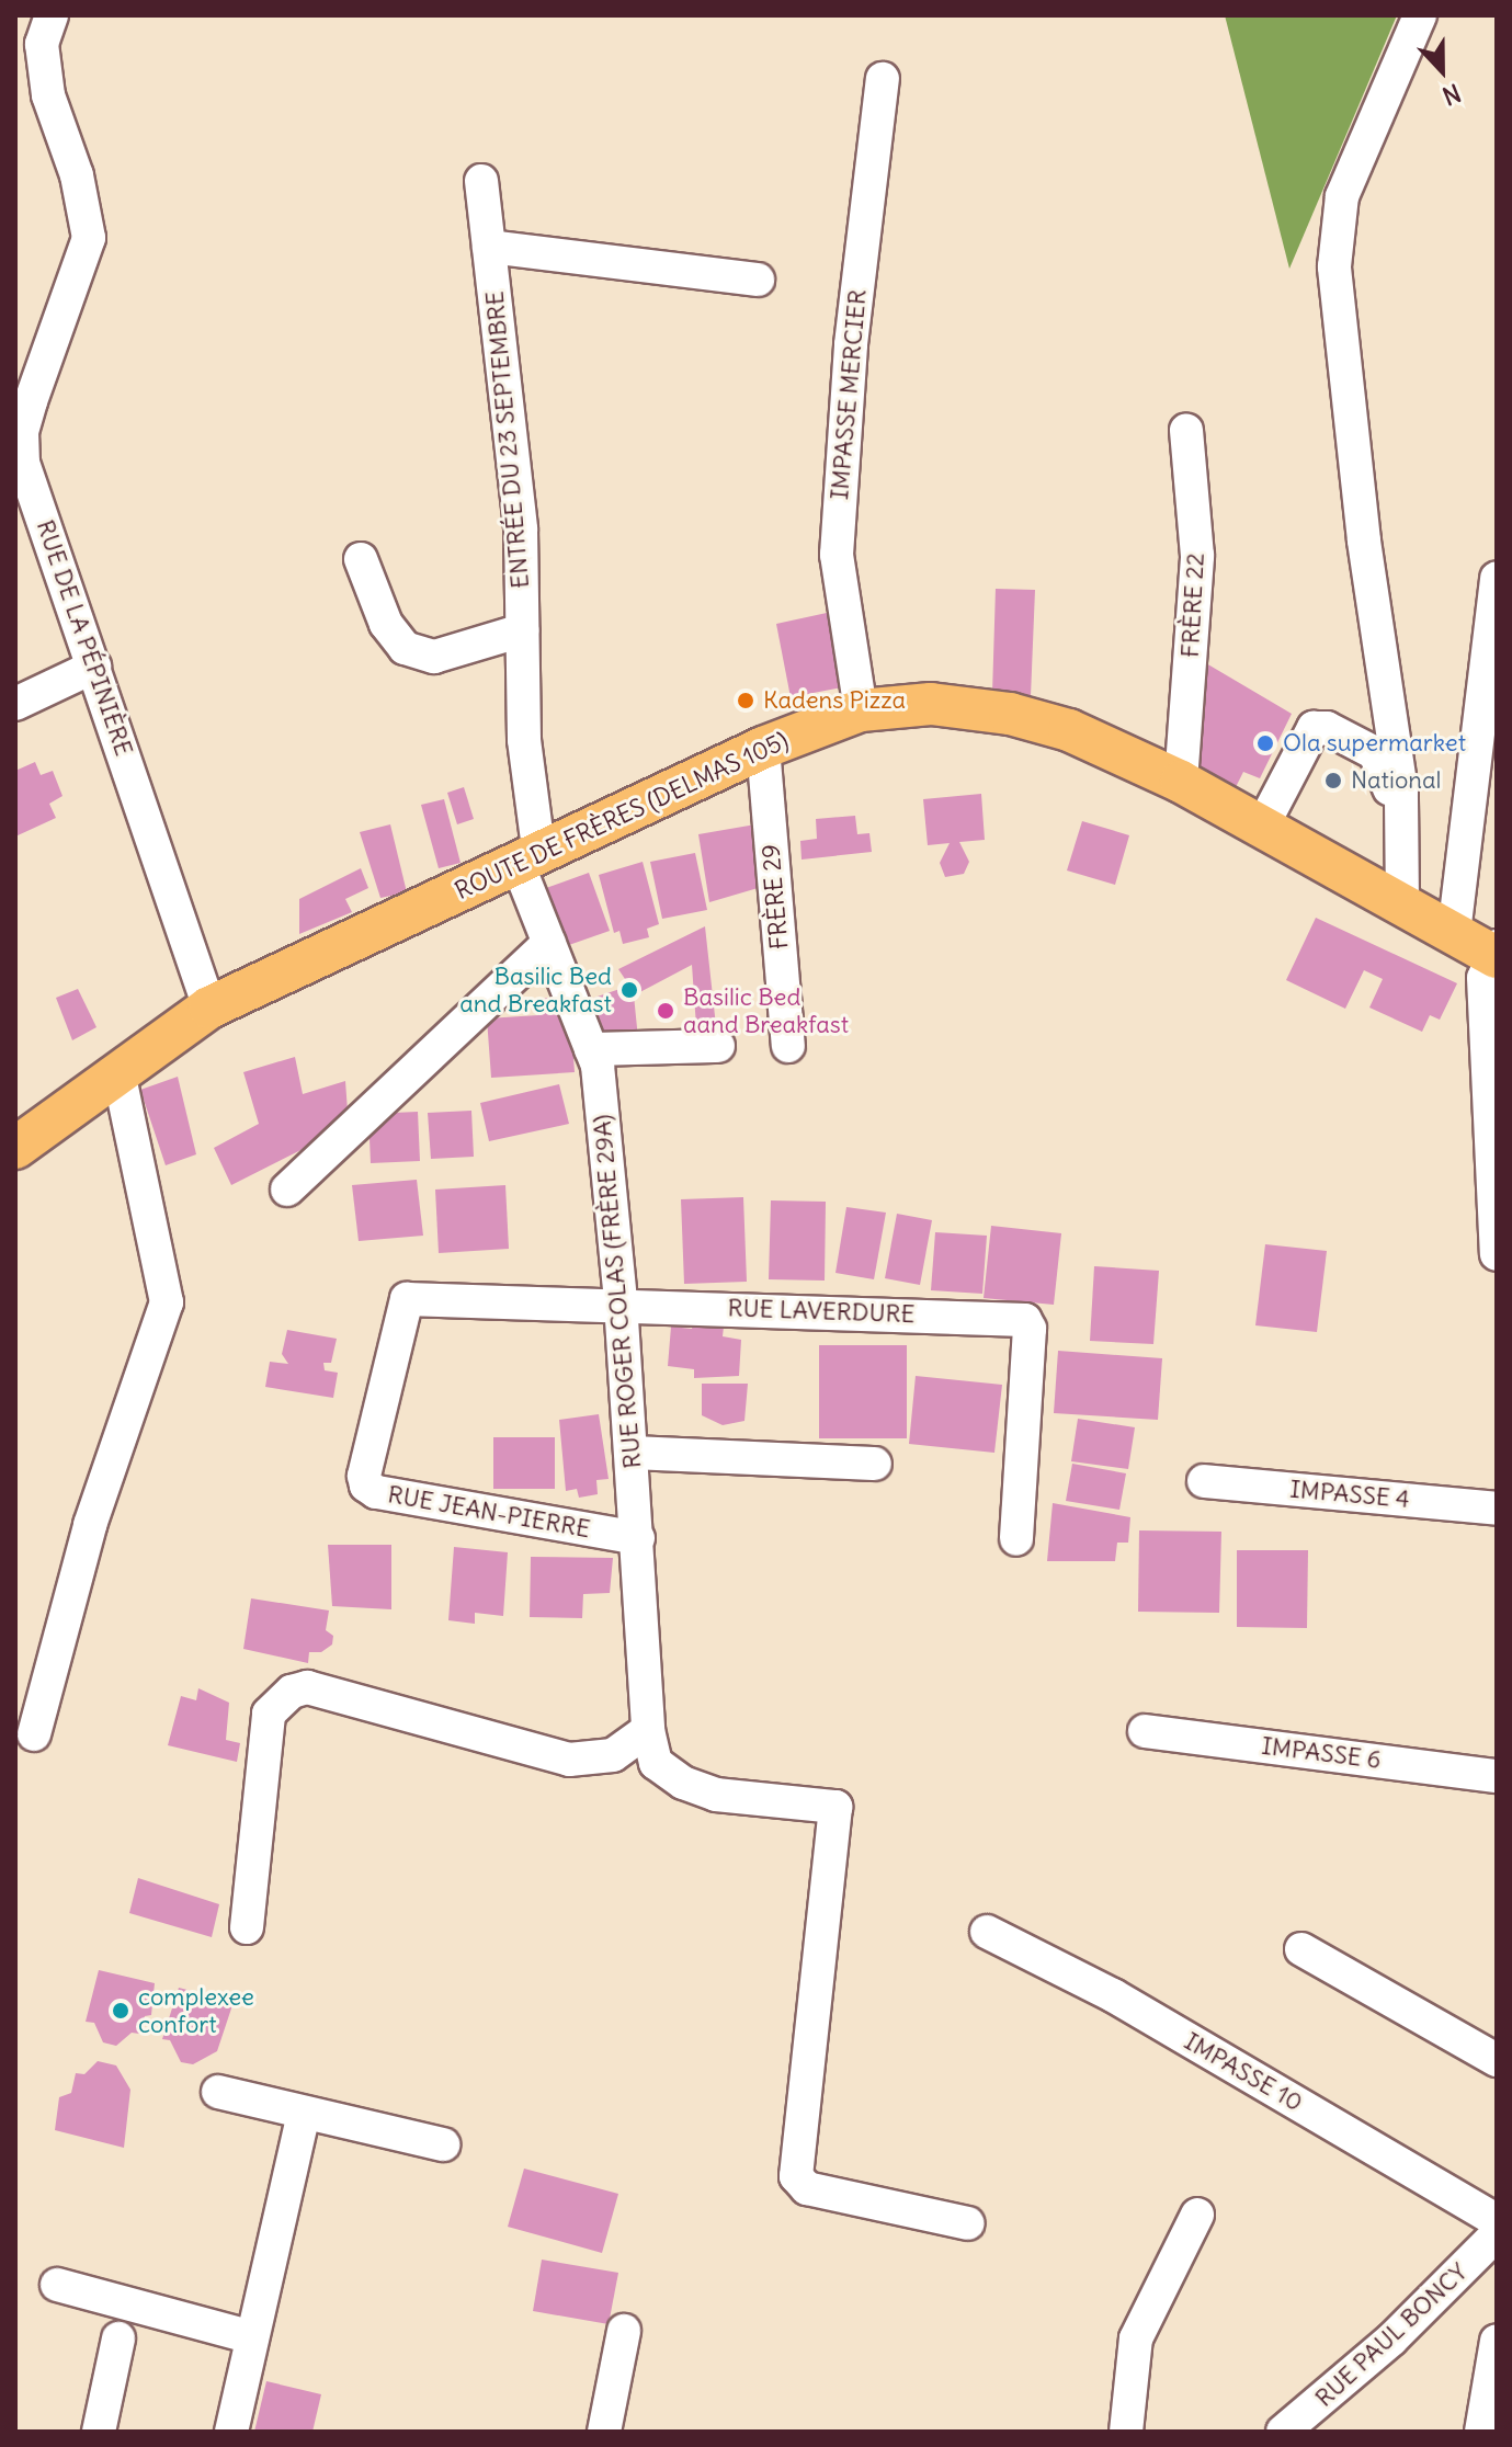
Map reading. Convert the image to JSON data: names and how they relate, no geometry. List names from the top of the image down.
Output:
{
  "streets": {
    "main road": ["ROUTE DE FRÈRES (DELMAS 105)"],
    "street": [
      "IMPASSE MERCIER",
      "ENTRÉE DU 23 SEPTEMBRE",
      "FRÈRE 22",
      "RUE DE LA PÉPINIÈRE",
      "FRÈRE 29",
      "RUE ROGER COLAS (FRÈRE 29A)",
      "RUE LAVERDURE",
      "IMPASSE 4",
      "RUE JEAN-PIERRE",
      "IMPASSE 6",
      "IMPASSE 10",
      "RUE PAUL BONCY"
    ]
  },
  "crossings": [
    ["IMPASSE MERCIER", "ROUTE DE FRÈRES (DELMAS 105)"],
    ["ENTRÉE DU 23 SEPTEMBRE", "ROUTE DE FRÈRES (DELMAS 105)"],
    ["ENTRÉE DU 23 SEPTEMBRE", "RUE ROGER COLAS (FRÈRE 29A)"],
    ["FRÈRE 22", "ROUTE DE FRÈRES (DELMAS 105)"],
    ["RUE DE LA PÉPINIÈRE", "ROUTE DE FRÈRES (DELMAS 105)"],
    ["ROUTE DE FRÈRES (DELMAS 105)", "FRÈRE 29"],
    ["ROUTE DE FRÈRES (DELMAS 105)", "RUE ROGER COLAS (FRÈRE 29A)"],
    ["RUE ROGER COLAS (FRÈRE 29A)", "RUE LAVERDURE"],
    ["RUE ROGER COLAS (FRÈRE 29A)", "RUE JEAN-PIERRE"],
    ["RUE LAVERDURE", "RUE JEAN-PIERRE"]
  ],
  "places": [
    "Kadens Pizza",
    "Ola supermarket",
    "National",
    "Basilic Bed and Breakfast",
    "Basilic Bed aand Breakfast",
    "complexee confort"
  ],
  "north": "bottom"
}
